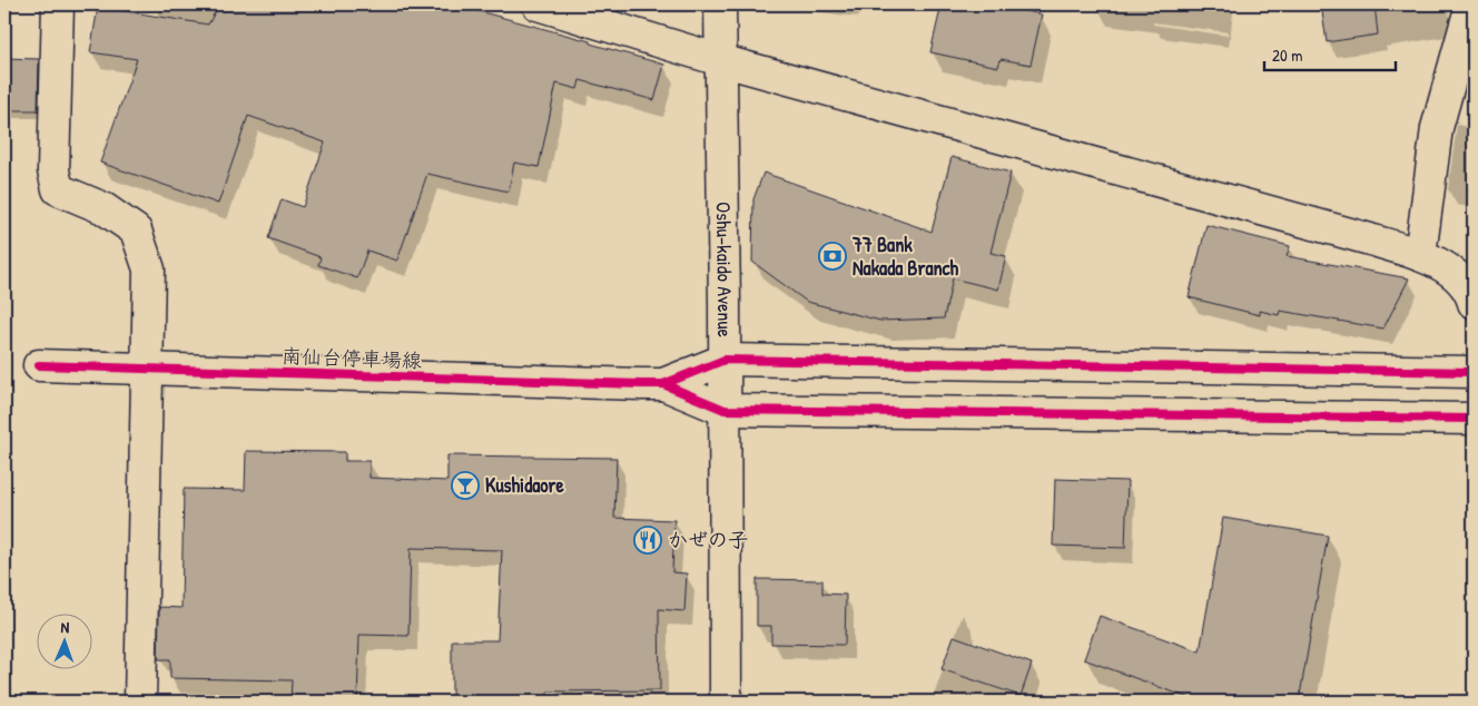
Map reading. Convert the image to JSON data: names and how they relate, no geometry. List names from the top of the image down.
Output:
{
  "streets": {
    "street": ["Oshu-kaido Avenue", "南仙台停車場線"]
  },
  "crossings": [
    ["Oshu-kaido Avenue", "南仙台停車場線"]
  ],
  "places": {
    "bank": ["77 Bank Nakada Branch"],
    "bar": ["Kushidaore"],
    "restaurant": ["かぜの子"]
  },
  "scale_bar": "20 m",
  "north": "top"
}
